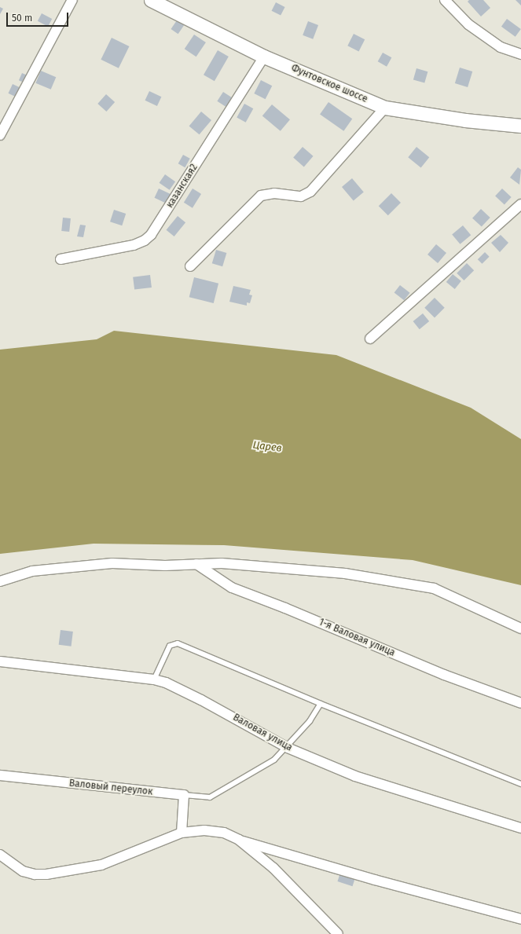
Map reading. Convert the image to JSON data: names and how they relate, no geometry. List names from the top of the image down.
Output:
{
  "streets": {
    "street": [
      "Фунтовское шоссе",
      "казанская2",
      "1-я Валовая улица",
      "Валовая улица",
      "Валовый переулок"
    ]
  },
  "crossings": [
    ["Фунтовское шоссе", "казанская2"]
  ],
  "water": ["Царев"],
  "scale_bar": "50 m"
}
